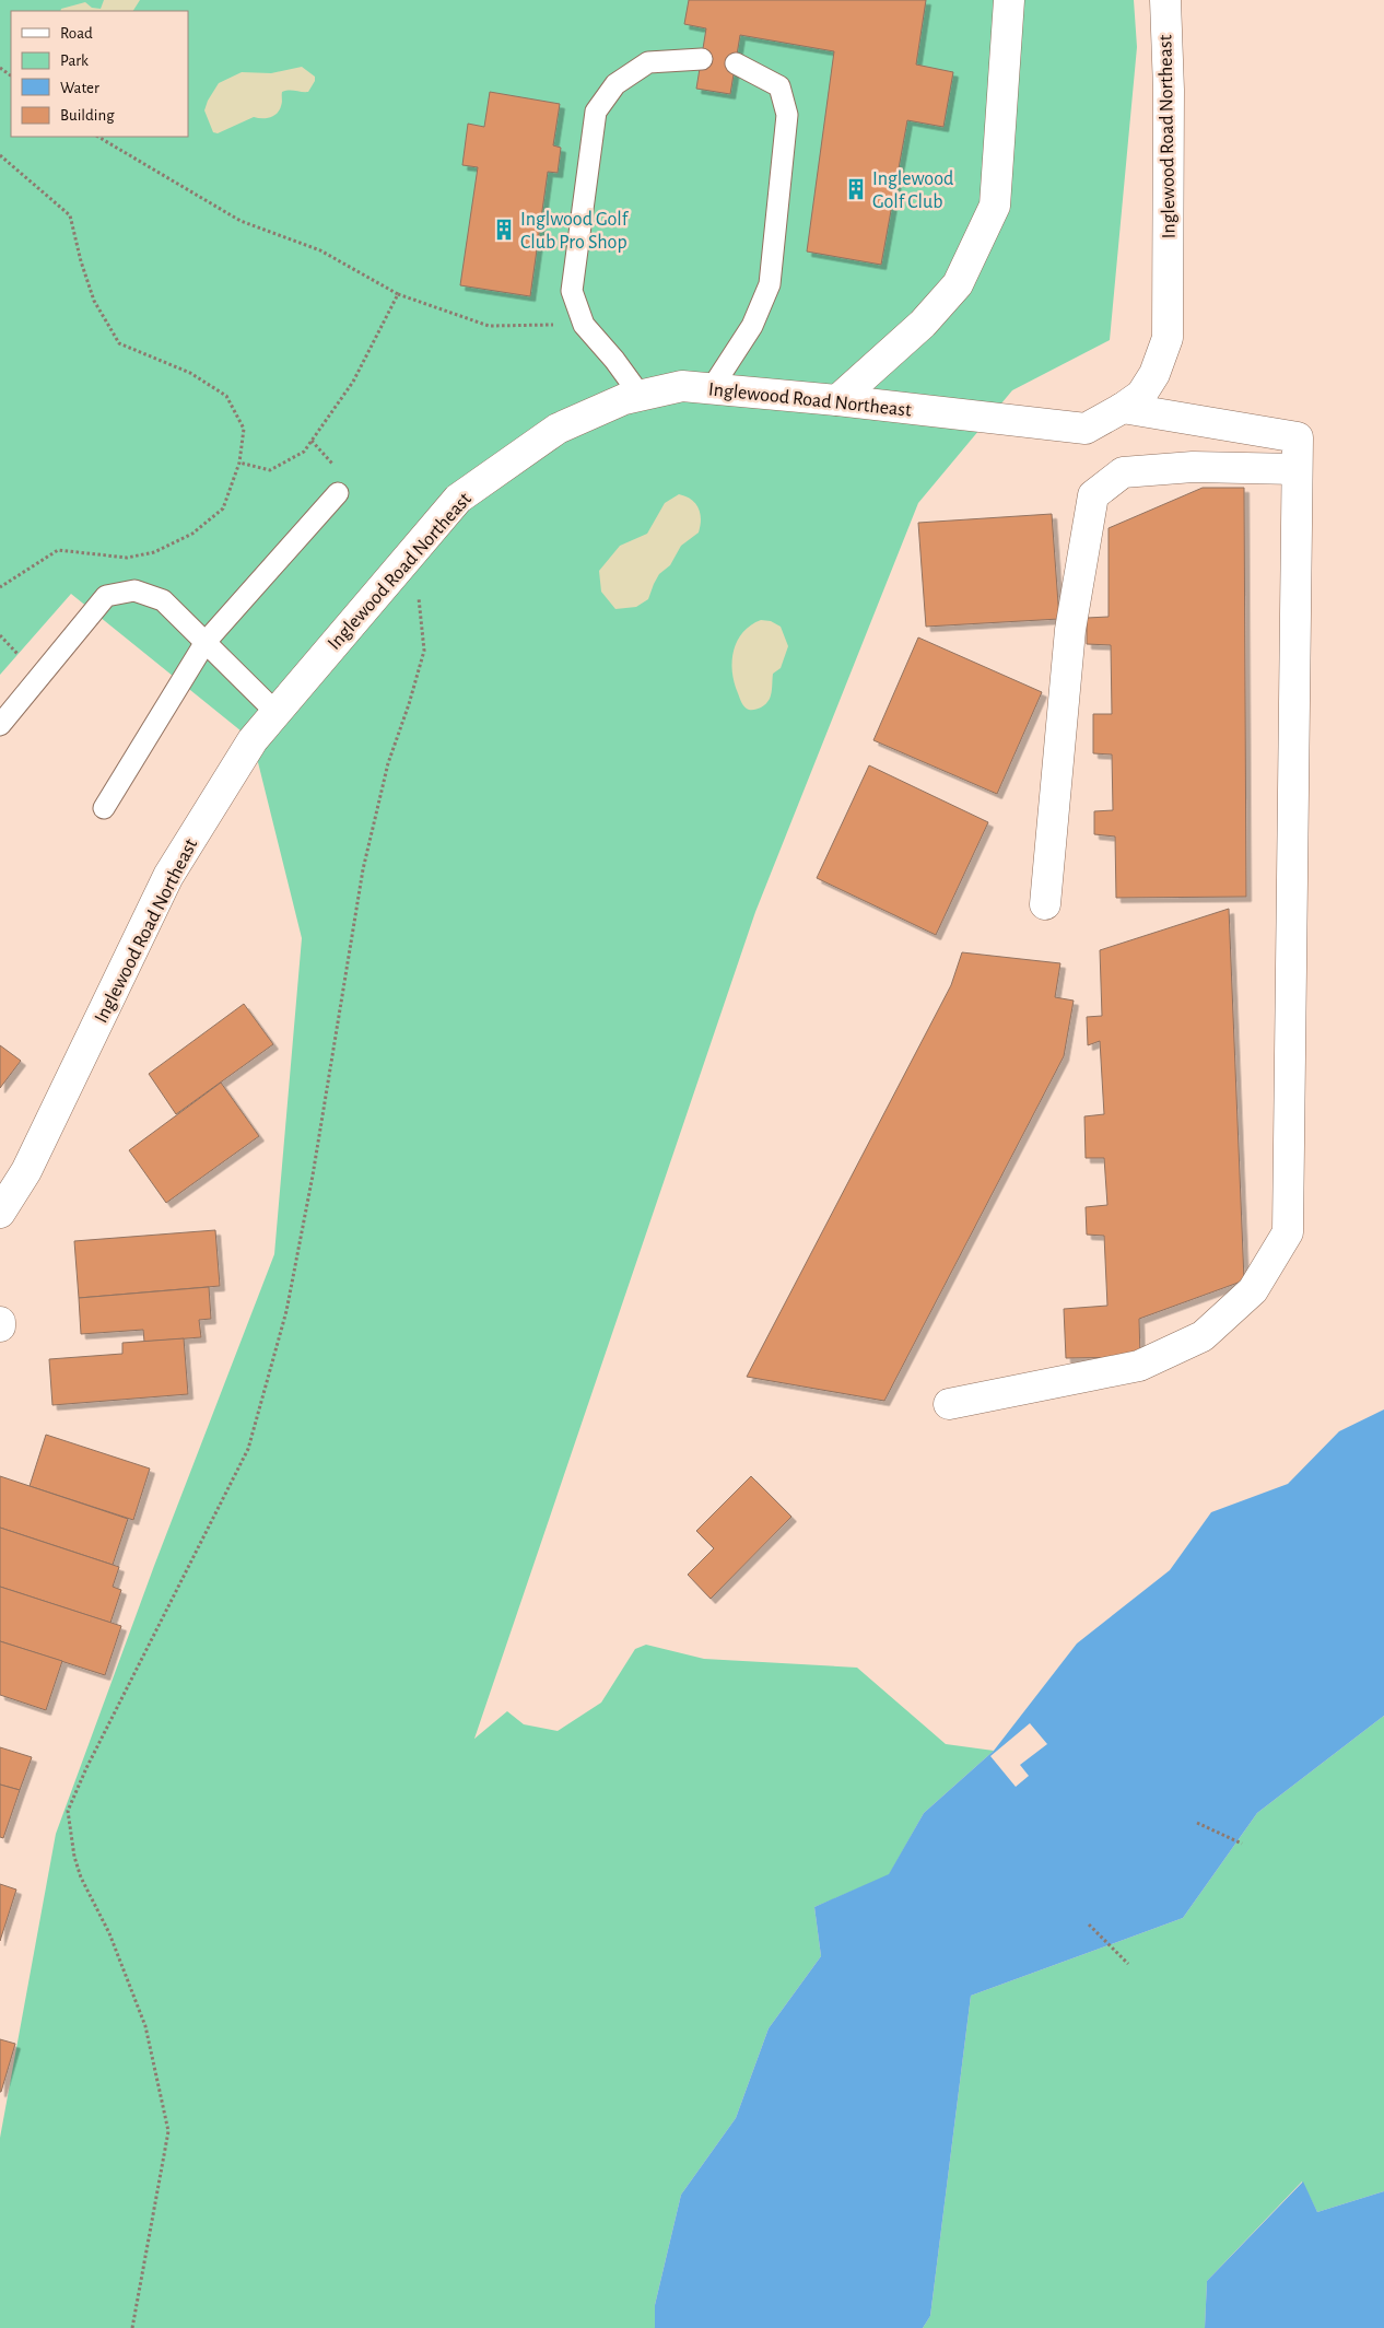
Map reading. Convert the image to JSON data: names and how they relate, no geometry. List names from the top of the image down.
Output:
{
  "streets": {
    "street": ["Inglewood Road Northeast"]
  },
  "places": {
    "building": ["Inglewood Golf Club", "Inglwood Golf Club Pro Shop"]
  },
  "legend": [
    "Road",
    "Park",
    "Water",
    "Building"
  ]
}
